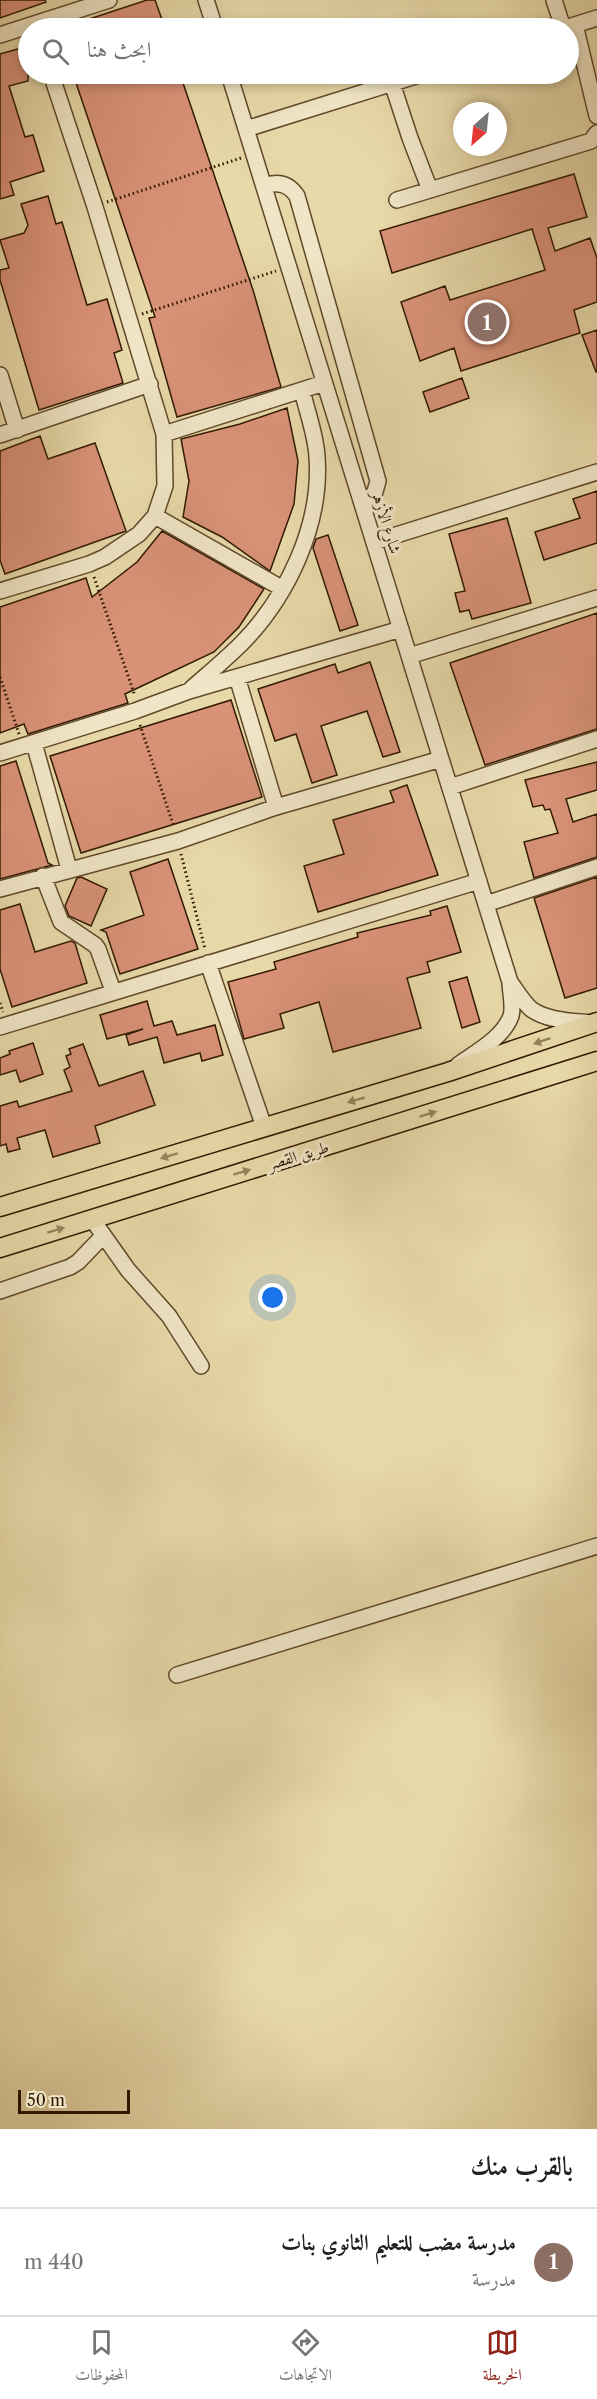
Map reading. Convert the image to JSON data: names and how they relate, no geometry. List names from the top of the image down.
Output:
{
  "streets": {
    "main road": ["طريق القصر"],
    "street": ["شارع الأزهر"]
  },
  "scale_bar": "50 m",
  "north": "bottom left",
  "page": {
    "search": "ابحث هنا",
    "pins": "1",
    "scale": "50 m",
    "heading": "بالقرب منك",
    "list": [
      {
        "mark": "1",
        "name": "مدرسة مضب للتعليم الثانوي بنات",
        "note": "مدرسة",
        "value": "440 m"
      }
    ],
    "nav": ["الخريطة", "الاتجاهات", "المحفوظات"]
  }
}
